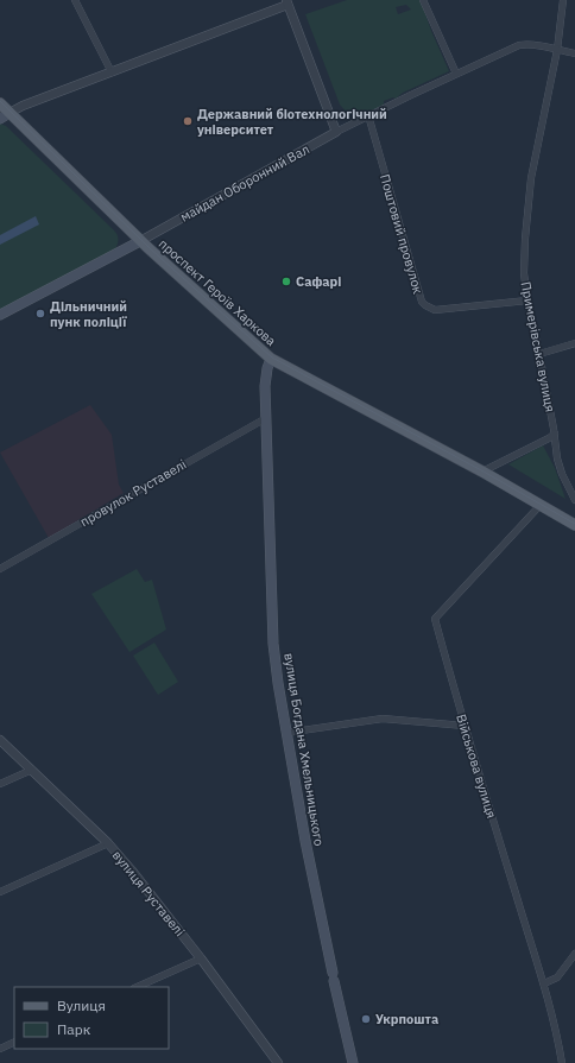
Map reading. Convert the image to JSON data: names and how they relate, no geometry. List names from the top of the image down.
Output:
{
  "streets": {
    "main road": ["проспект Героїв Харкова", "вулиця Богдана Хмельницького"],
    "street": [
      "майдан Оборонний Вал",
      "Поштовий провулок",
      "Примерівська вулиця",
      "провулок Руставелі",
      "Військова вулиця",
      "вулиця Руставелі"
    ]
  },
  "crossings": [
    ["майдан Оборонний Вал", "Поштовий провулок"],
    ["майдан Оборонний Вал", "проспект Героїв Харкова"],
    ["майдан Оборонний Вал", "Примерівська вулиця"],
    ["Поштовий провулок", "Примерівська вулиця"],
    ["проспект Героїв Харкова", "вулиця Богдана Хмельницького"],
    ["проспект Героїв Харкова", "Військова вулиця"],
    ["провулок Руставелі", "вулиця Богдана Хмельницького"]
  ],
  "places": [
    "Державний біотехнологічний університет",
    "Сафарі",
    "Дільничний пунк поліції",
    "Укрпошта"
  ],
  "legend": ["Вулиця", "Парк"]
}
